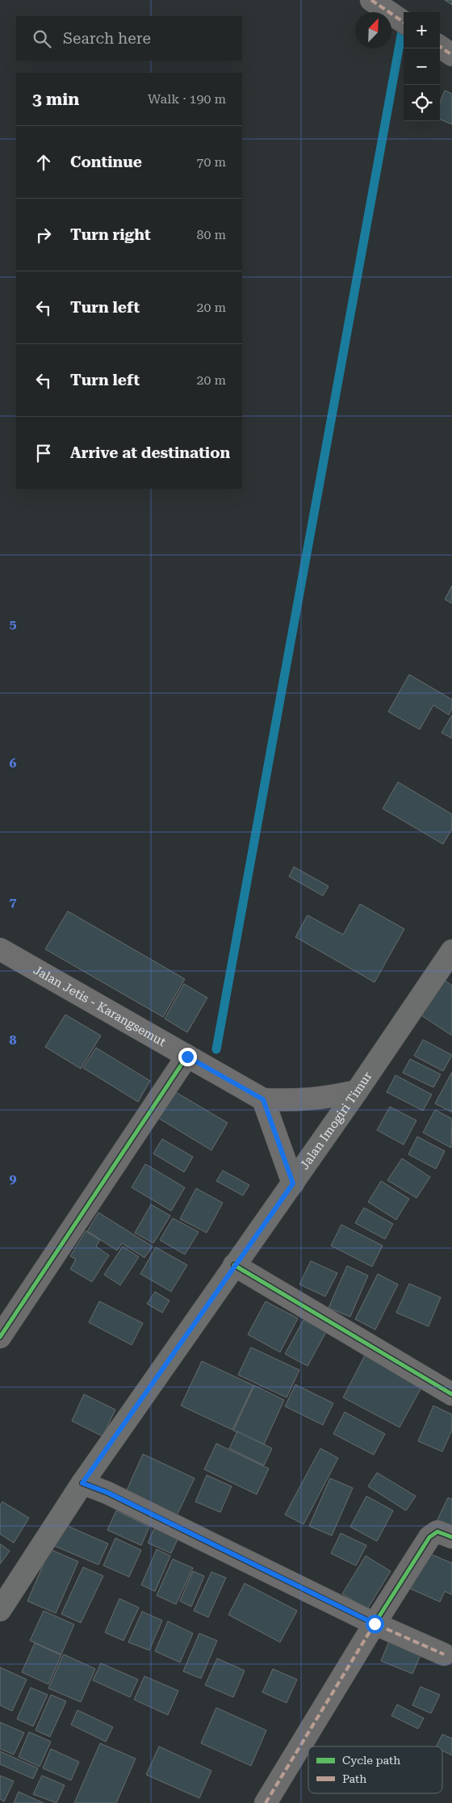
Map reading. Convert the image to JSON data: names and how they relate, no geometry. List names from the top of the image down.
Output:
{
  "streets": {
    "main road": ["Jalan Jetis - Karangsemut", "Jalan Imogiri Timur"]
  },
  "legend": ["Cycle path", "Path"],
  "north": "top right",
  "page": {
    "map_buttons": ["+", "−"],
    "search": "Search here",
    "heading": ["3 min", "Walk · 190 m"],
    "list": [
      ["Continue", "70 m"],
      ["Turn right", "80 m"],
      ["Turn left", "20 m"],
      ["Turn left", "20 m"],
      "Arrive at destination"
    ]
  },
  "grid": {
    "rows": [
      "5",
      "6",
      "7",
      "8",
      "9"
    ]
  }
}
